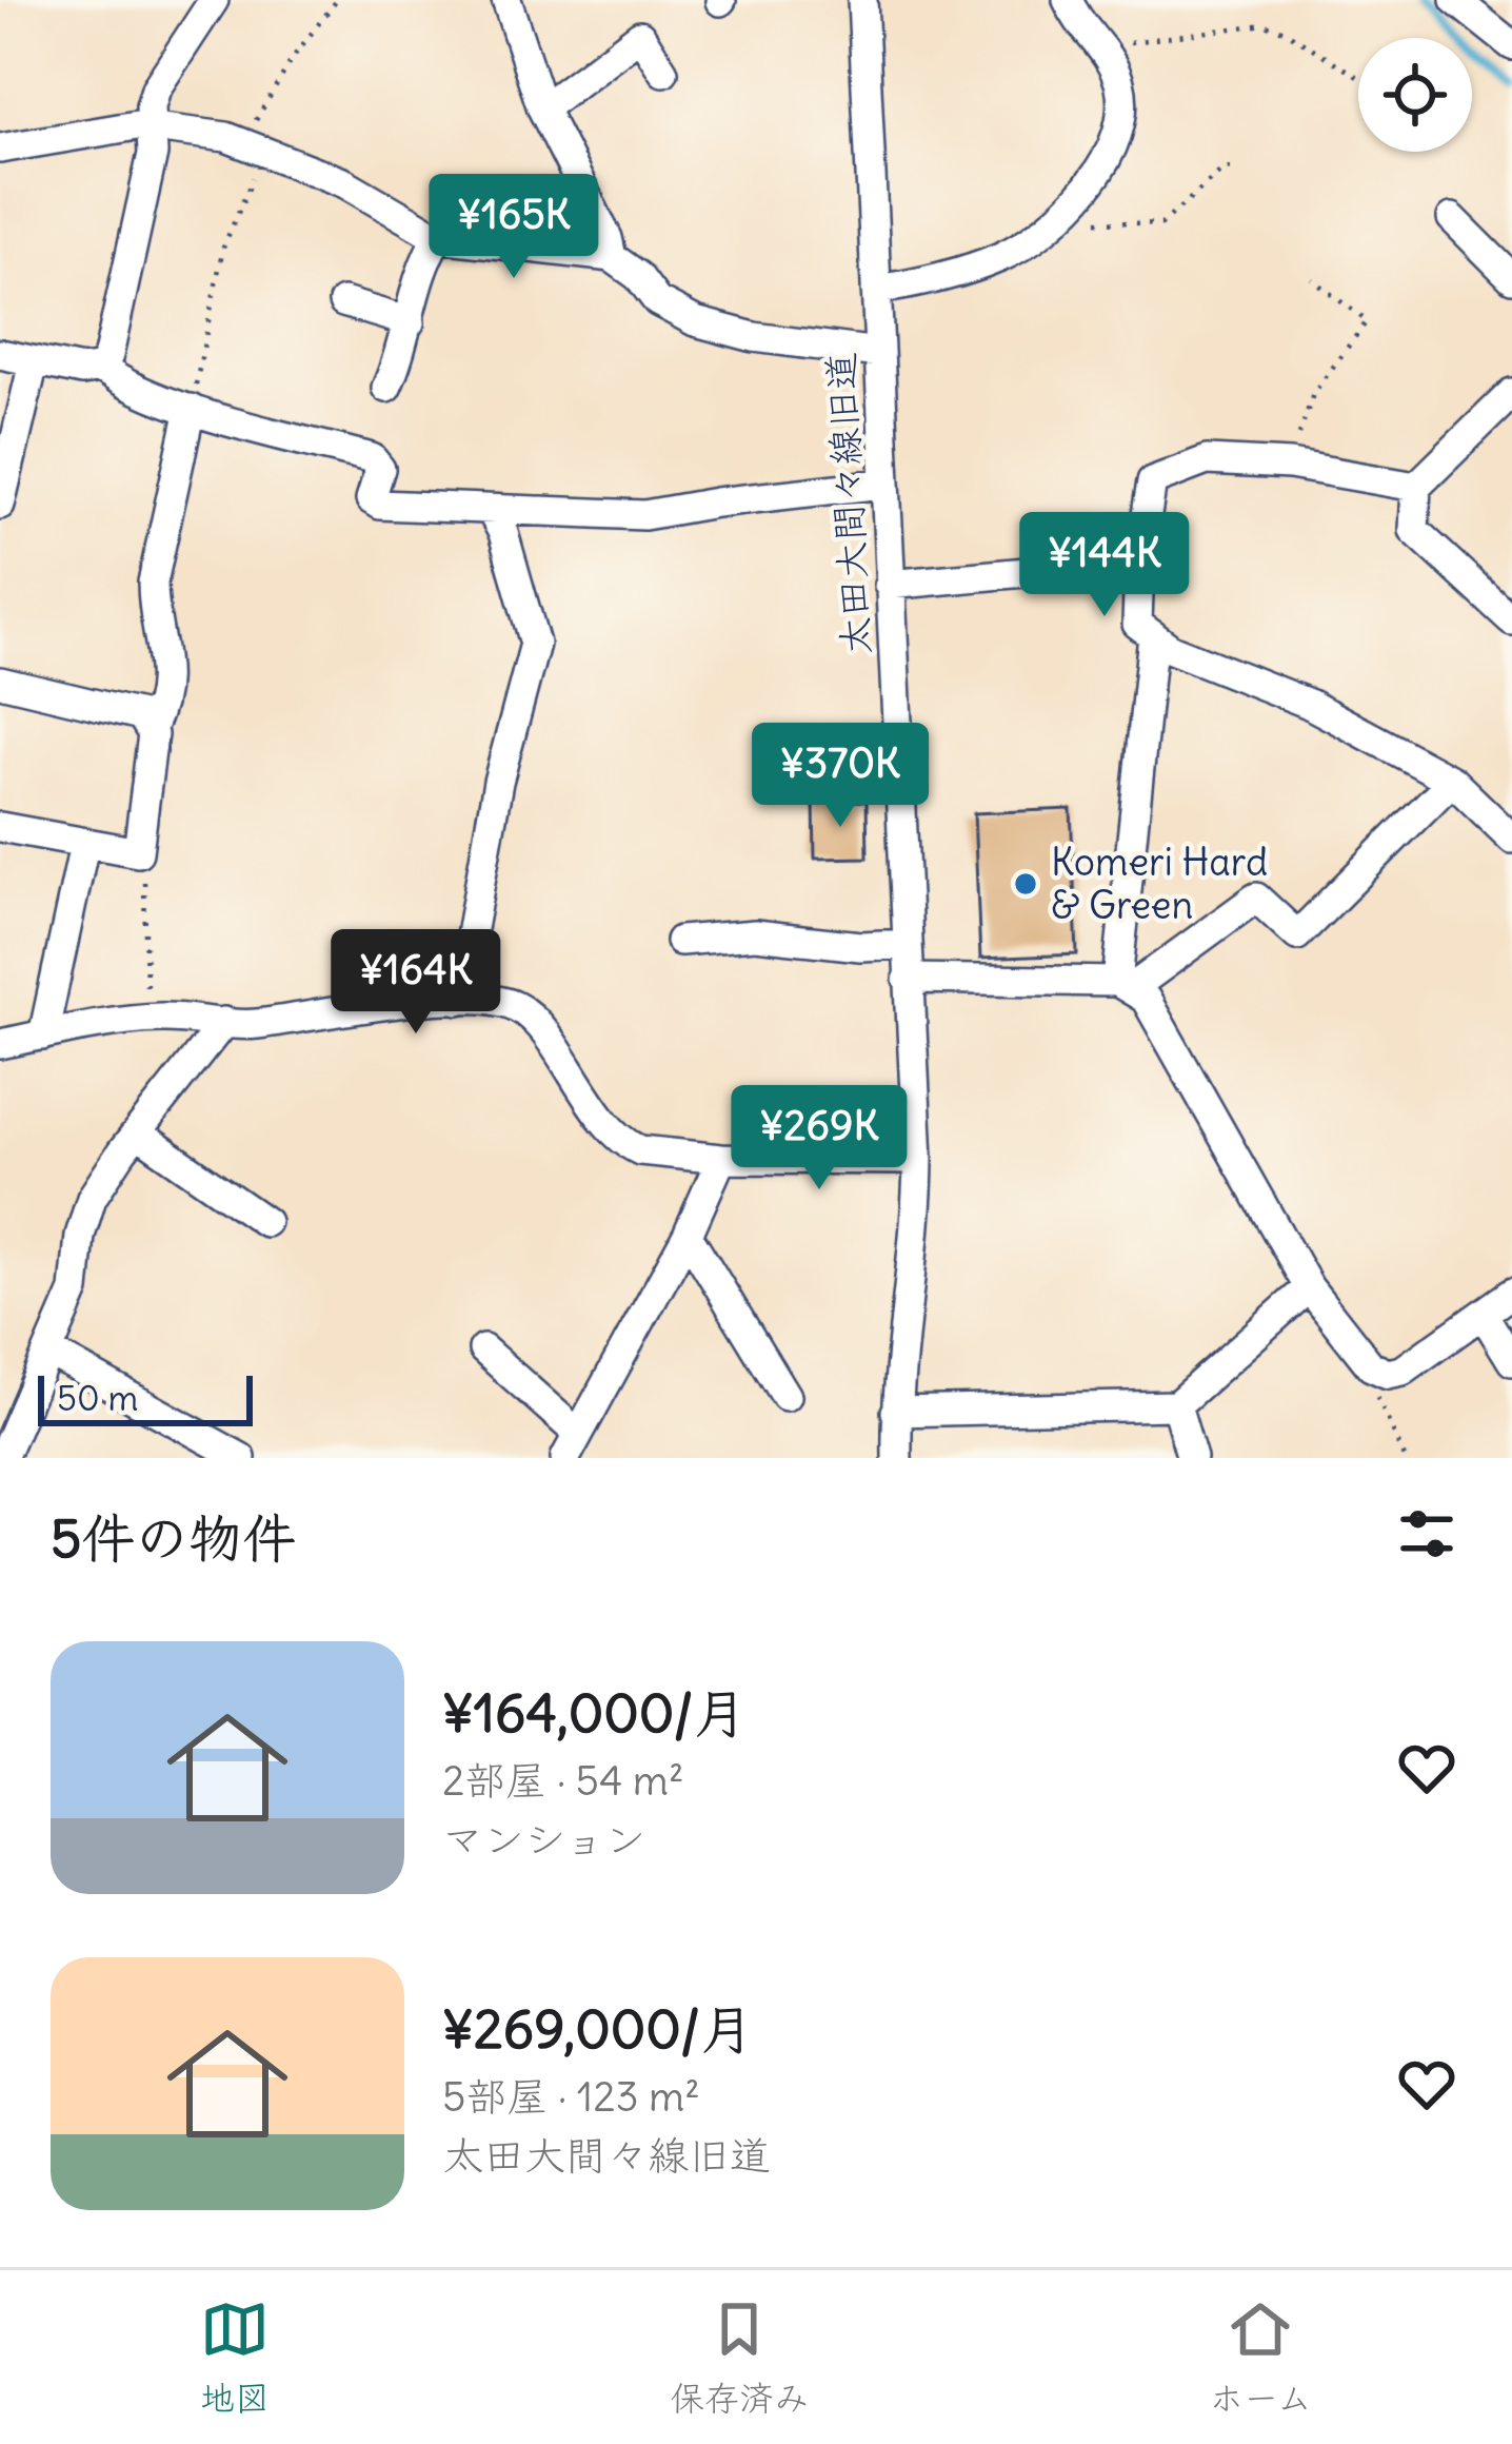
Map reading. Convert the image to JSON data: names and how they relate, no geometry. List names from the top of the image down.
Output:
{
  "streets": {
    "street": ["太田大間々線旧道"]
  },
  "places": ["Komeri Hard & Green"],
  "scale_bar": "50 m",
  "page": {
    "price": [
      "¥165K",
      "¥144K",
      "¥370K",
      "¥164K",
      "¥269K"
    ],
    "scale": "50 m",
    "heading": "5件の物件",
    "list": [
      {
        "name": "¥164,000/月",
        "note": "2部屋 · 54 m² · マンション"
      },
      {
        "name": "¥269,000/月",
        "note": "5部屋 · 123 m² · 太田大間々線旧道"
      }
    ],
    "tabs": ["地図", "保存済み", "ホーム"]
  }
}
